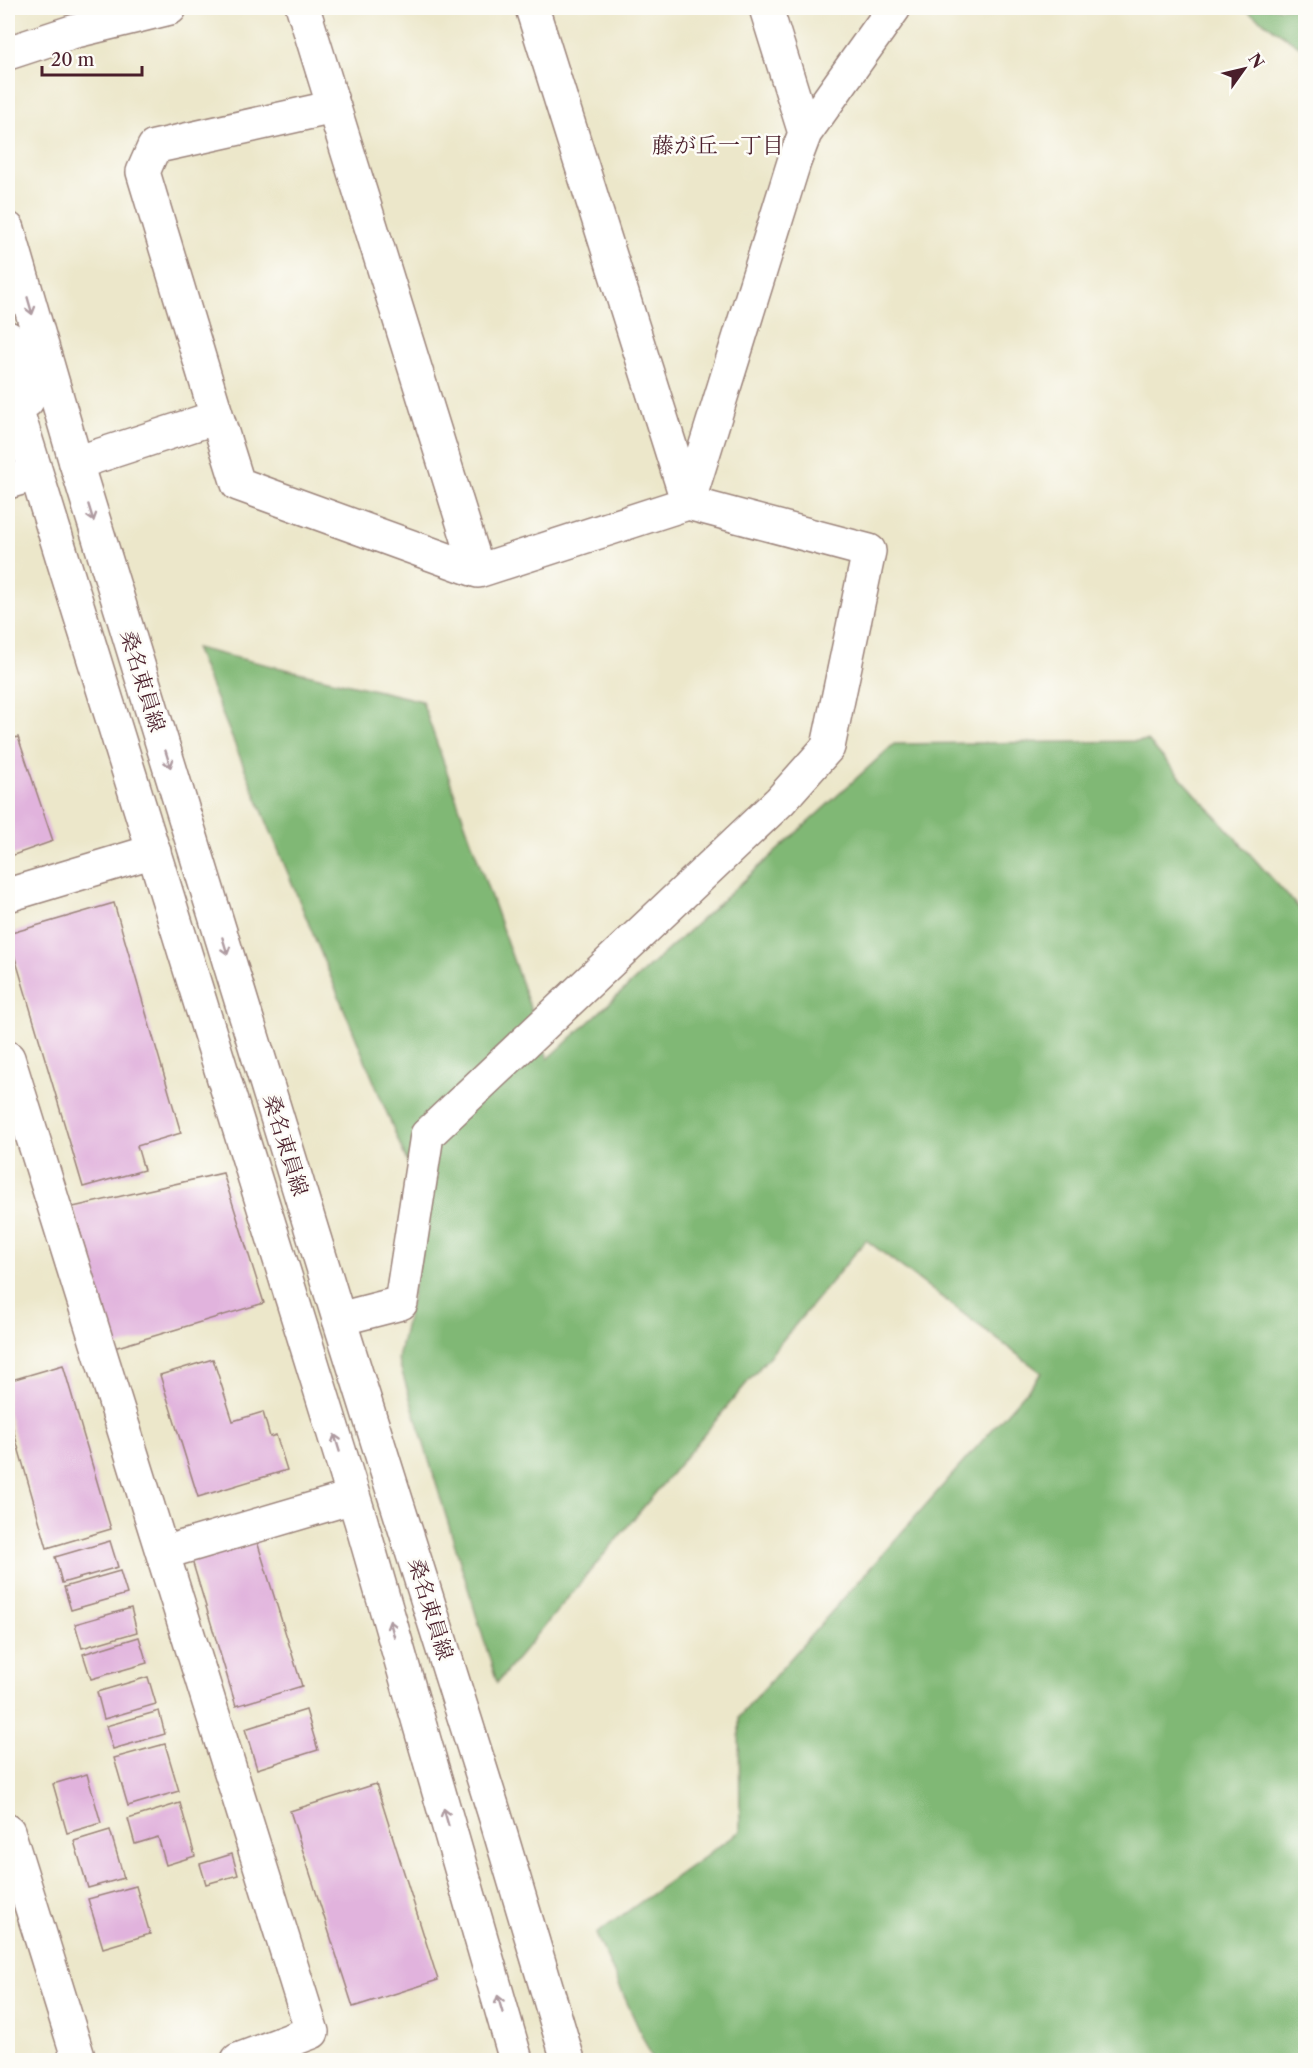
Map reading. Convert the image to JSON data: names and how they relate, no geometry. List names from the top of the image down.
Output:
{
  "streets": {
    "street": ["桑名東員線"]
  },
  "districts": ["藤が丘一丁目"],
  "scale_bar": "20 m",
  "north": "top right"
}
